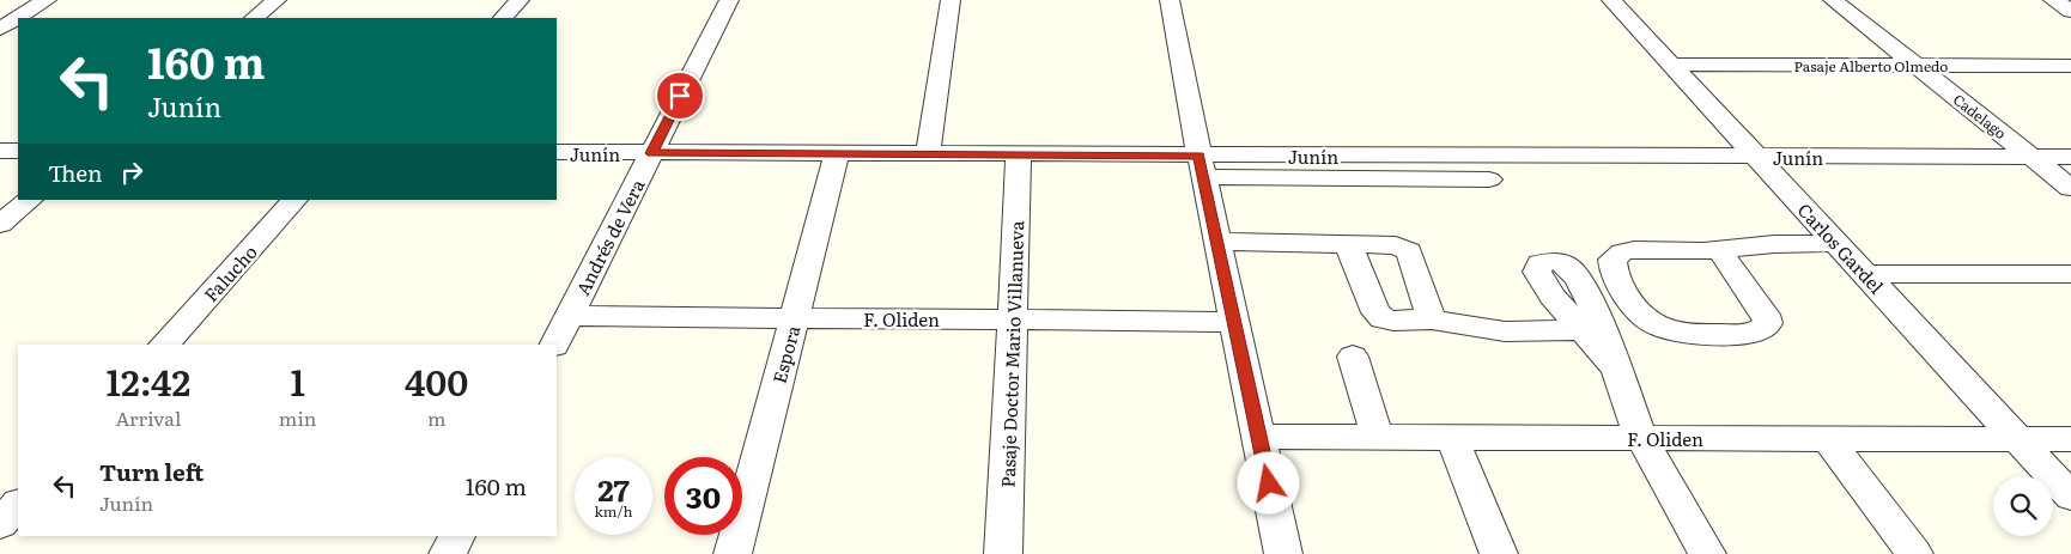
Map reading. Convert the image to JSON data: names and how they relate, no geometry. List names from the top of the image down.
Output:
{
  "streets": {
    "street": [
      "Pasaje Alberto Olmedo",
      "Cadelago",
      "Junín",
      "Andrés de Vera",
      "Carlos Gardel",
      "Falucho",
      "F. Oliden",
      "Espora",
      "Pasaje Doctor Mario Villanueva"
    ]
  },
  "crossings": [
    ["Pasaje Alberto Olmedo", "Cadelago"],
    ["Pasaje Alberto Olmedo", "Carlos Gardel"],
    ["Cadelago", "Junín"],
    ["Junín", "Andrés de Vera"],
    ["Junín", "Carlos Gardel"],
    ["Junín", "Espora"],
    ["Junín", "Pasaje Doctor Mario Villanueva"],
    ["Andrés de Vera", "F. Oliden"],
    ["Carlos Gardel", "F. Oliden"],
    ["F. Oliden", "Espora"],
    ["F. Oliden", "Pasaje Doctor Mario Villanueva"]
  ],
  "page": {
    "turn": ["160 m", "Junín"],
    "then": "Then",
    "eta": [
      "12:42",
      "Arrival",
      "1",
      "min",
      "400",
      "m"
    ],
    "list": [
      {
        "name": "Turn left",
        "note": "Junín",
        "value": "160 m"
      }
    ],
    "speed": "27 km/h",
    "limit": "30"
  }
}
